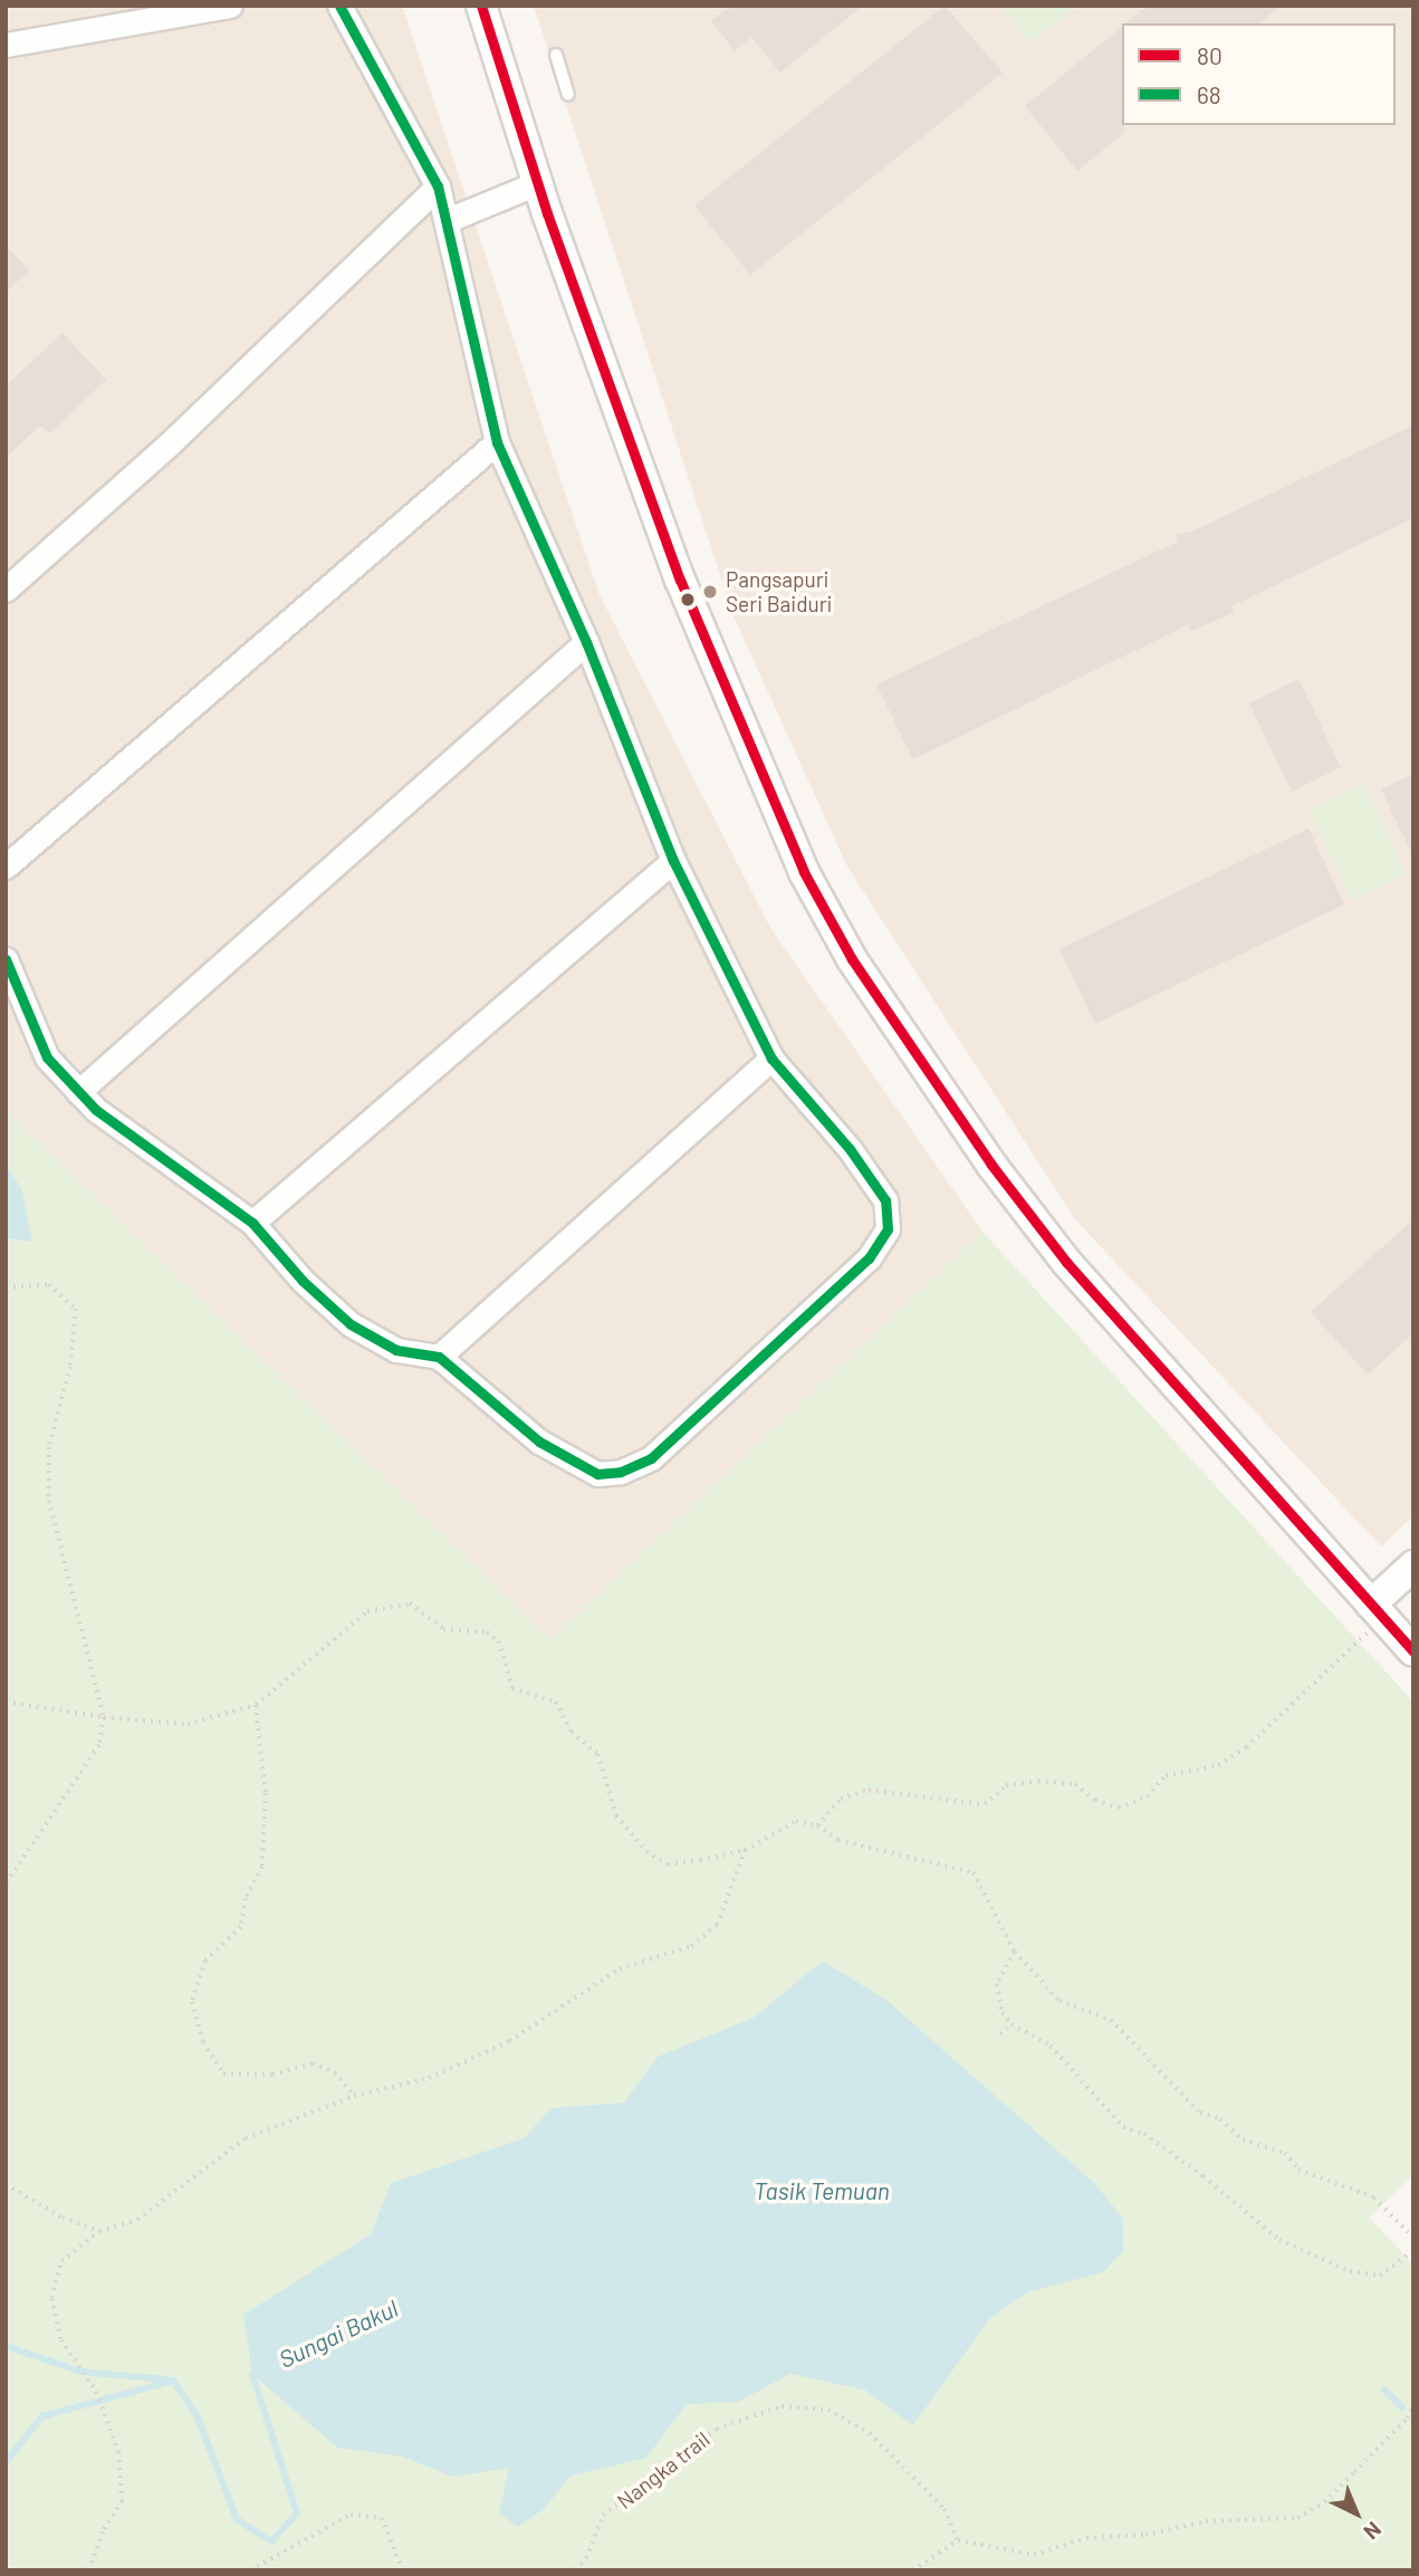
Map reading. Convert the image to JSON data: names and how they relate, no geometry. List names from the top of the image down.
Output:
{
  "streets": {
    "path": ["Nangka trail"]
  },
  "water": ["Tasik Temuan", "Sungai Bakul"],
  "places": ["Pangsapuri Seri Baiduri"],
  "lines": ["transit line 80", "transit line 68"],
  "legend": ["80", "68"],
  "north": "bottom right"
}
